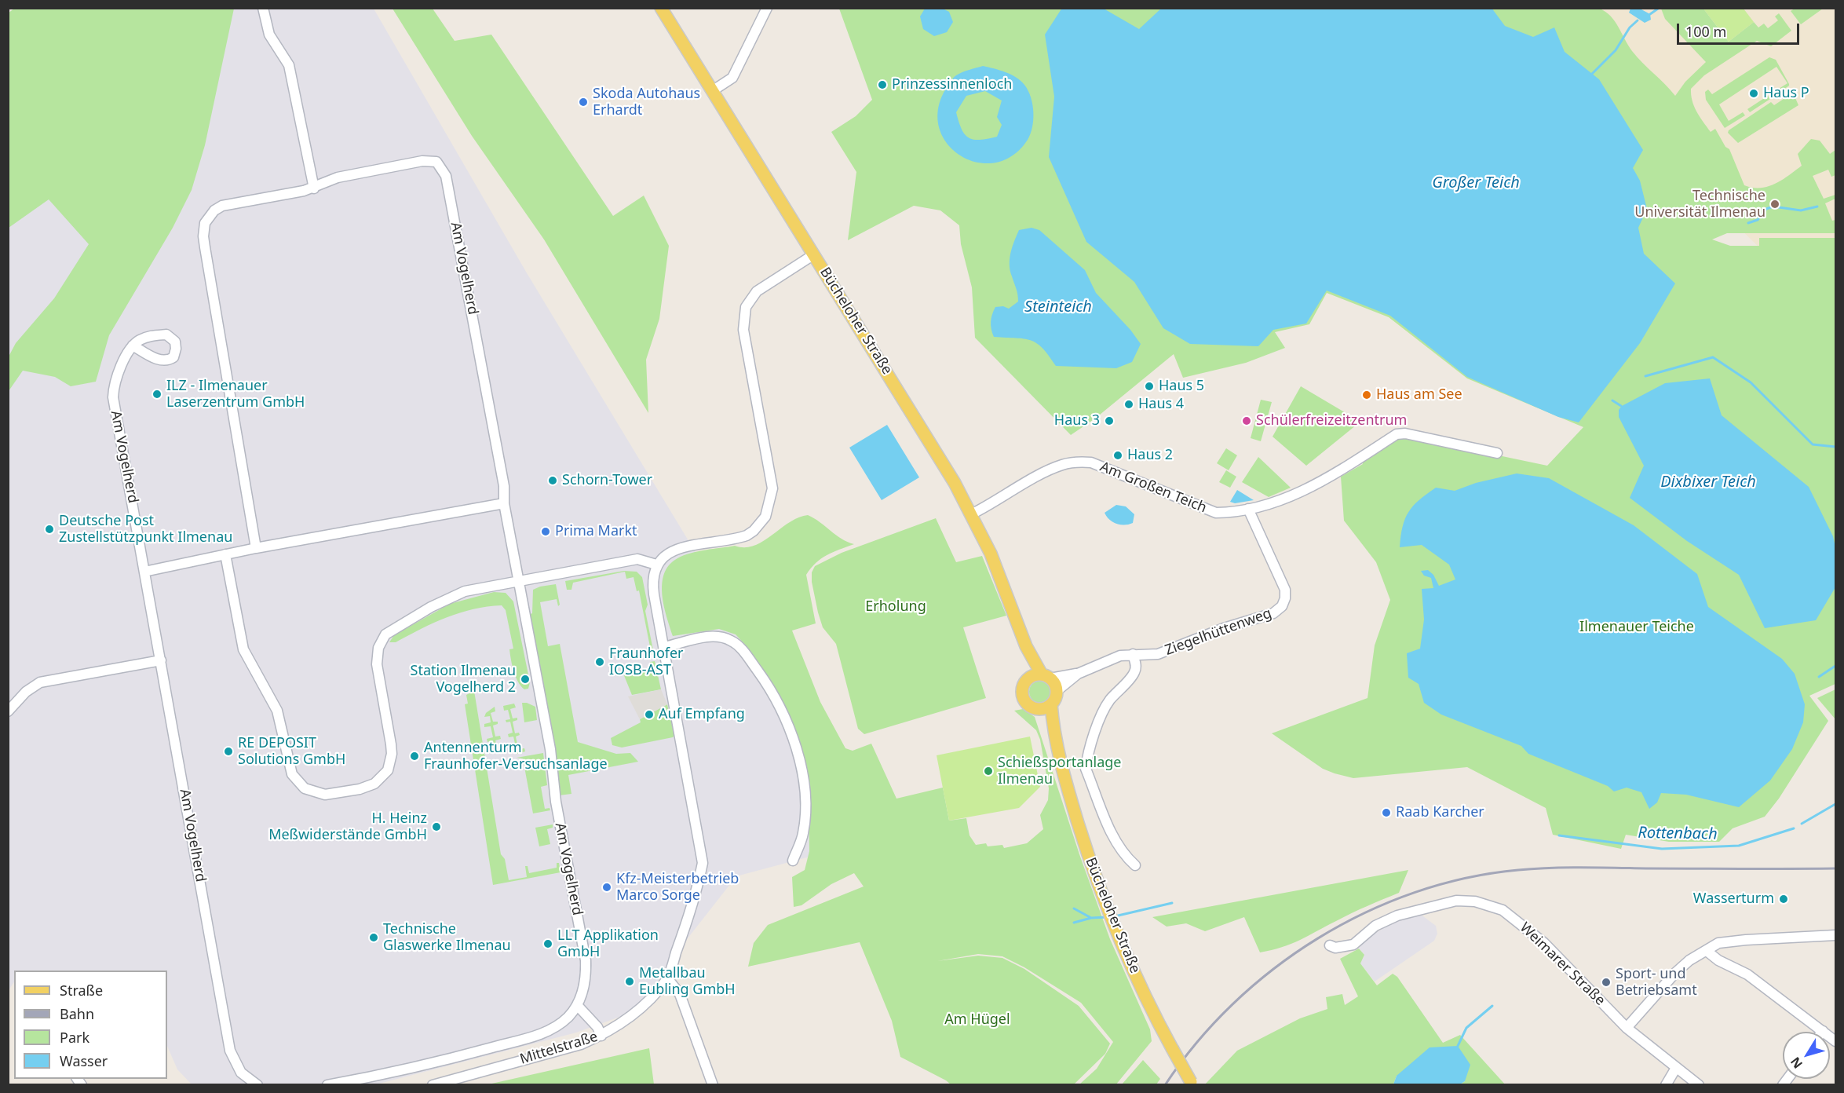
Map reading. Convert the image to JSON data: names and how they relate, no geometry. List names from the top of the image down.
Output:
{
  "streets": {
    "main road": ["Bücheloher Straße"],
    "street": [
      "Am Vogelherd",
      "Am Großen Teich",
      "Ziegelhüttenweg",
      "Weimarer Straße",
      "Mittelstraße"
    ]
  },
  "crossings": [
    ["Bücheloher Straße", "Am Großen Teich"],
    ["Bücheloher Straße", "Ziegelhüttenweg"],
    ["Am Großen Teich", "Ziegelhüttenweg"]
  ],
  "water": [
    "Großer Teich",
    "Steinteich",
    "Dixbixer Teich",
    "Rottenbach"
  ],
  "parks": ["Erholung", "Ilmenauer Teiche", "Am Hügel"],
  "places": [
    "Prinzessinnenloch",
    "Haus P",
    "Skoda Autohaus Erhardt",
    "Technische Universität Ilmenau",
    "Haus 5",
    "ILZ - Ilmenauer Laserzentrum GmbH",
    "Haus am See",
    "Haus 4",
    "Haus 3",
    "Schülerfreizeitzentrum",
    "Haus 2",
    "Schorn-Tower",
    "Deutsche Post Zustellstützpunkt Ilmenau",
    "Prima Markt",
    "Fraunhofer IOSB-AST",
    "Station Ilmenau Vogelherd 2",
    "Auf Empfang",
    "RE DEPOSIT Solutions GmbH",
    "Antennenturm Fraunhofer-Versuchsanlage",
    "Schießsportanlage Ilmenau",
    "Raab Karcher",
    "H. Heinz Meßwiderstände GmbH",
    "Kfz-Meisterbetrieb Marco Sorge",
    "Wasserturm",
    "Technische Glaswerke Ilmenau",
    "LLT Applikation GmbH",
    "Metallbau Eubling GmbH",
    "Sport- und Betriebsamt"
  ],
  "legend": [
    "Straße",
    "Bahn",
    "Park",
    "Wasser"
  ],
  "scale_bar": "100 m",
  "north": "bottom left"
}
